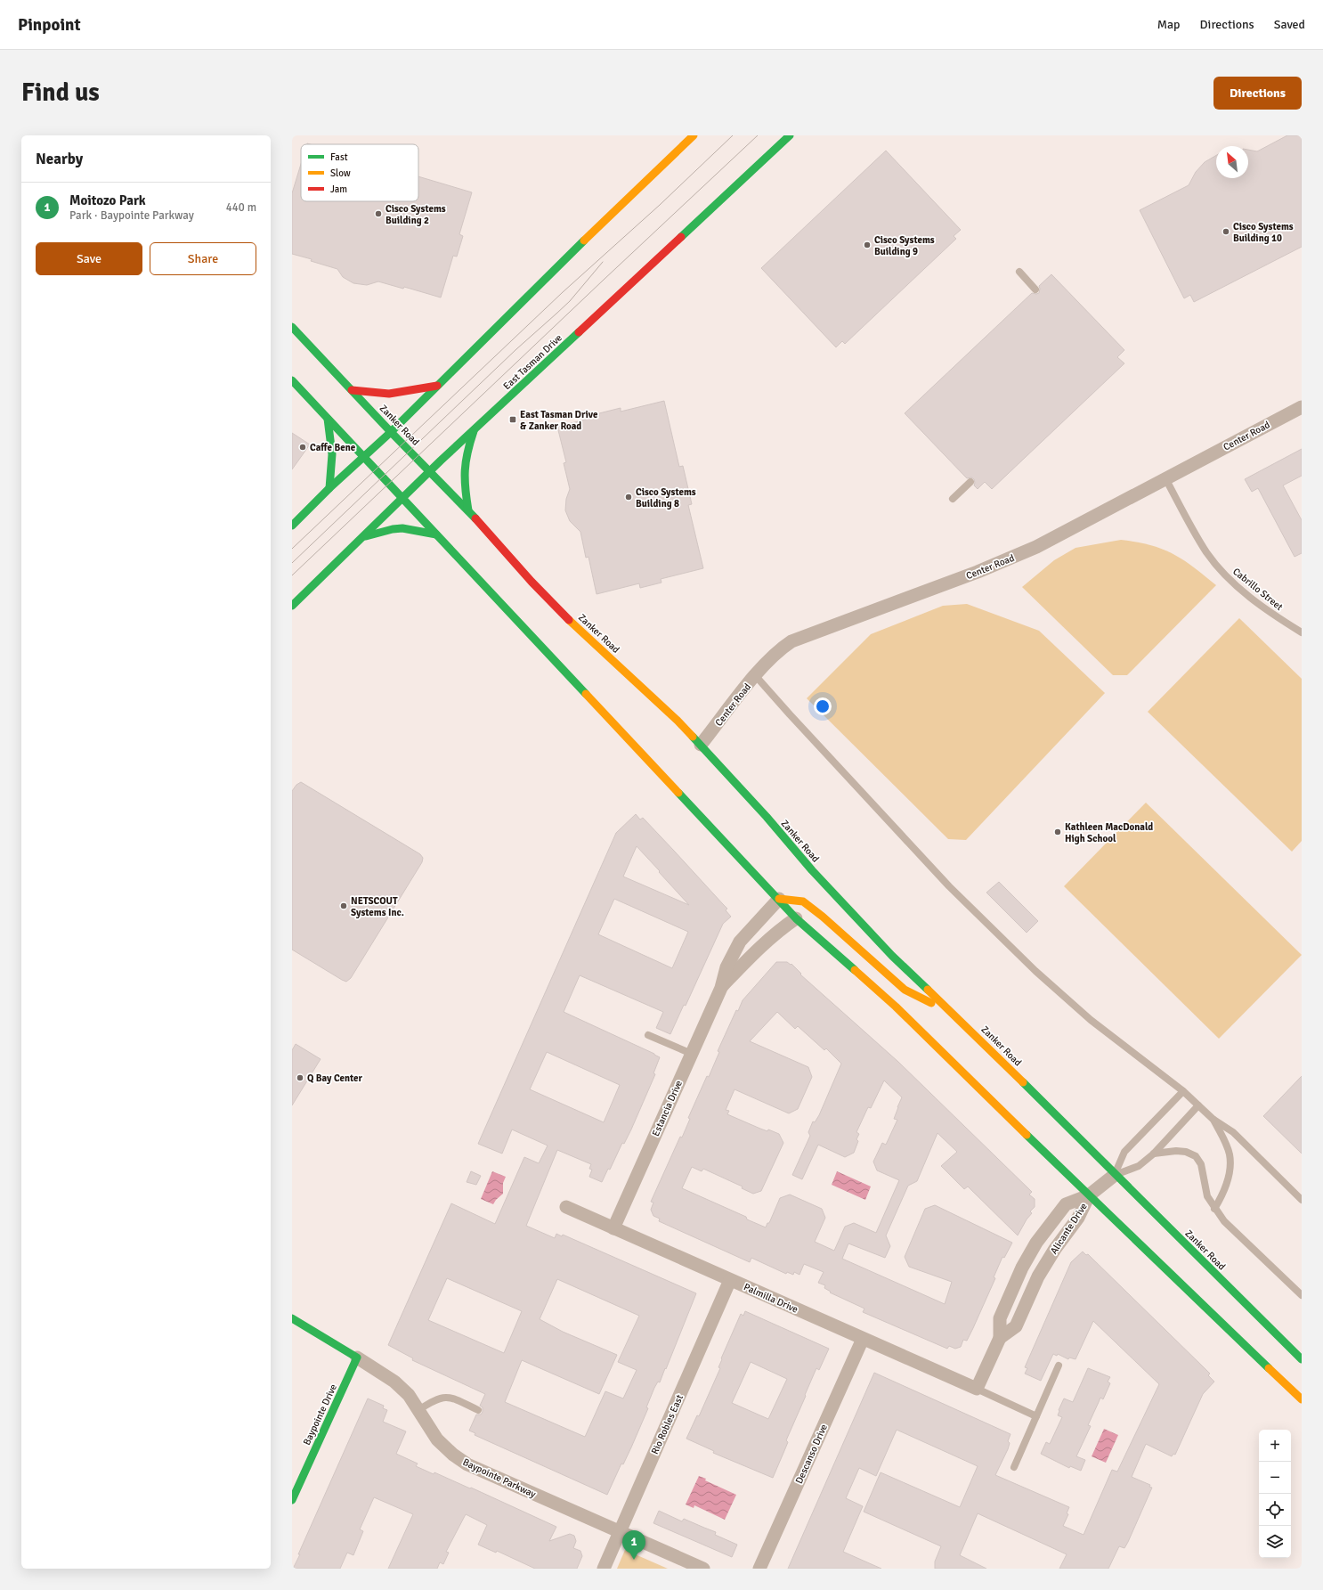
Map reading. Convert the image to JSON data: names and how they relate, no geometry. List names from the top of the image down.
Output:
{
  "streets": {
    "main road": [
      "East Tasman Drive",
      "Zanker Road",
      "Baypointe Drive",
      "Baypointe Parkway"
    ],
    "street": [
      "Center Road",
      "Estancia Drive",
      "Alicante Drive",
      "Palmilla Drive",
      "Rio Robles East",
      "Descanso Drive"
    ],
    "lane": ["Cabrillo Street"]
  },
  "crossings": [
    ["East Tasman Drive", "Zanker Road"],
    ["Zanker Road", "Center Road"],
    ["Center Road", "Cabrillo Street"],
    ["Estancia Drive", "Palmilla Drive"],
    ["Alicante Drive", "Palmilla Drive"],
    ["Palmilla Drive", "Rio Robles East"],
    ["Palmilla Drive", "Descanso Drive"],
    ["Baypointe Drive", "Baypointe Parkway"],
    ["Rio Robles East", "Baypointe Parkway"]
  ],
  "places": {
    "other": [
      "Cisco Systems Building 2",
      "Cisco Systems Building 10",
      "Cisco Systems Building 9",
      "Caffe Bene",
      "Cisco Systems Building 8",
      "Kathleen MacDonald High School",
      "NETSCOUT Systems Inc.",
      "Q Bay Center"
    ],
    "transit": ["East Tasman Drive & Zanker Road"]
  },
  "legend": ["Fast", "Slow", "Jam"],
  "north": "top left",
  "page": {
    "header": "Pinpoint",
    "nav": ["Map", "Directions", "Saved"],
    "buttons": [
      "Directions",
      ["Save", "Share"]
    ],
    "title": "Find us",
    "heading": "Nearby",
    "list": [
      {
        "mark": "1",
        "name": "Moitozo Park",
        "note": "Park · Baypointe Parkway",
        "value": "440 m"
      }
    ],
    "map_buttons": ["+", "−"],
    "pins": "1"
  }
}
